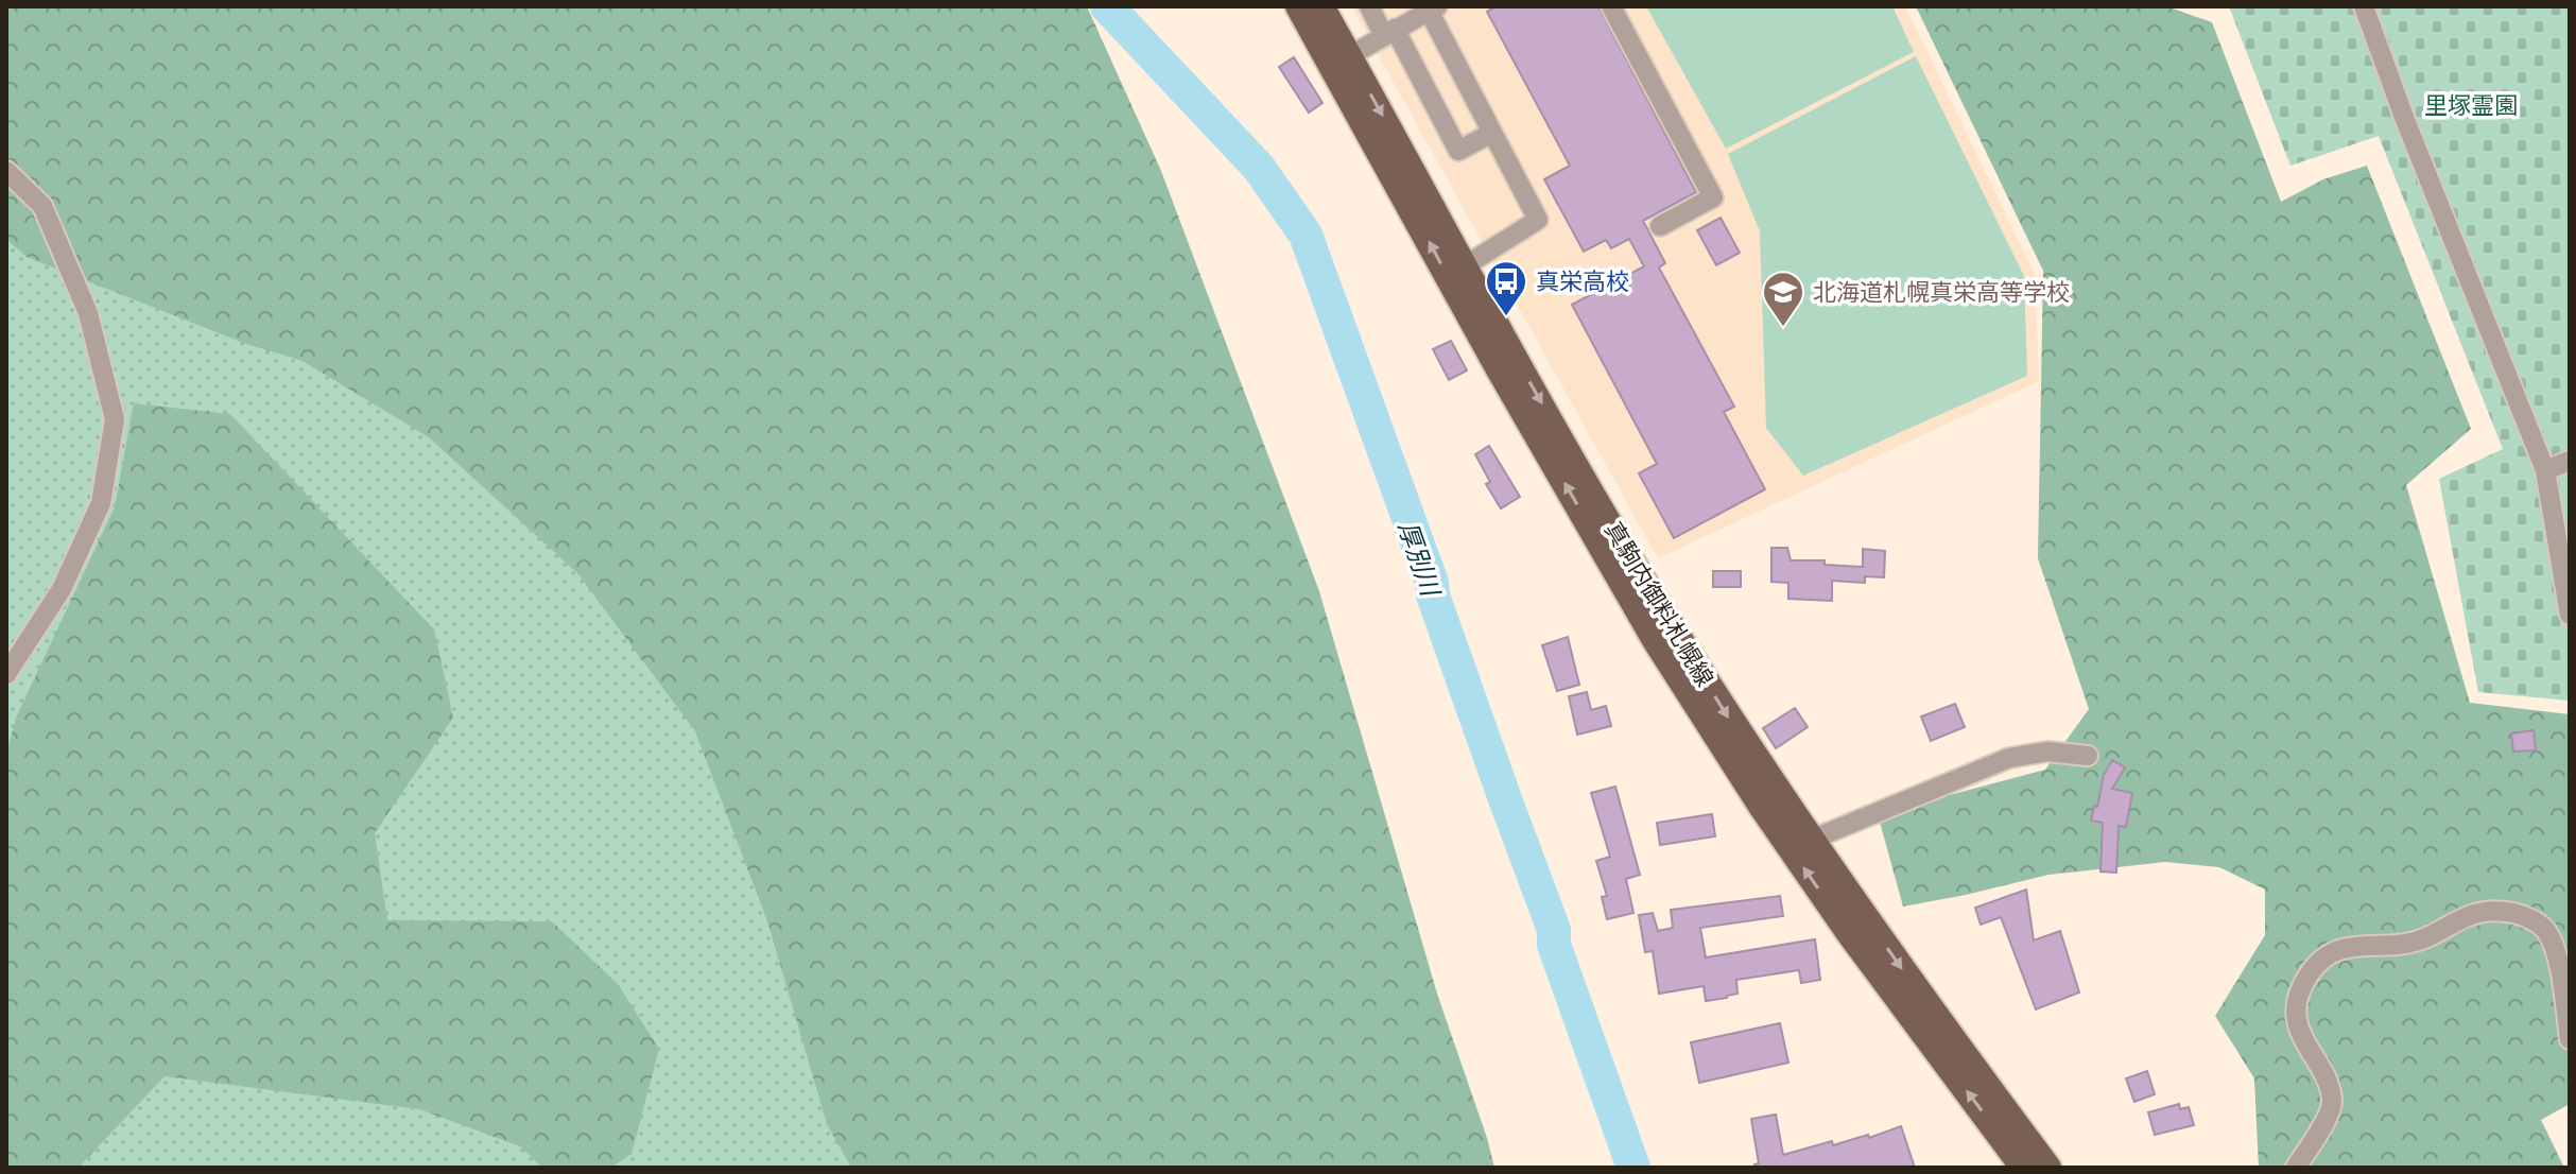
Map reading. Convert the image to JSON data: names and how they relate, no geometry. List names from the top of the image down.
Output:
{
  "streets": {
    "main road": ["真駒内御料札幌線"]
  },
  "water": ["厚別川"],
  "parks": ["里塚霊園"],
  "places": {
    "bus stop": ["真栄高校"],
    "school or university": ["北海道札幌真栄高等学校"]
  }
}
